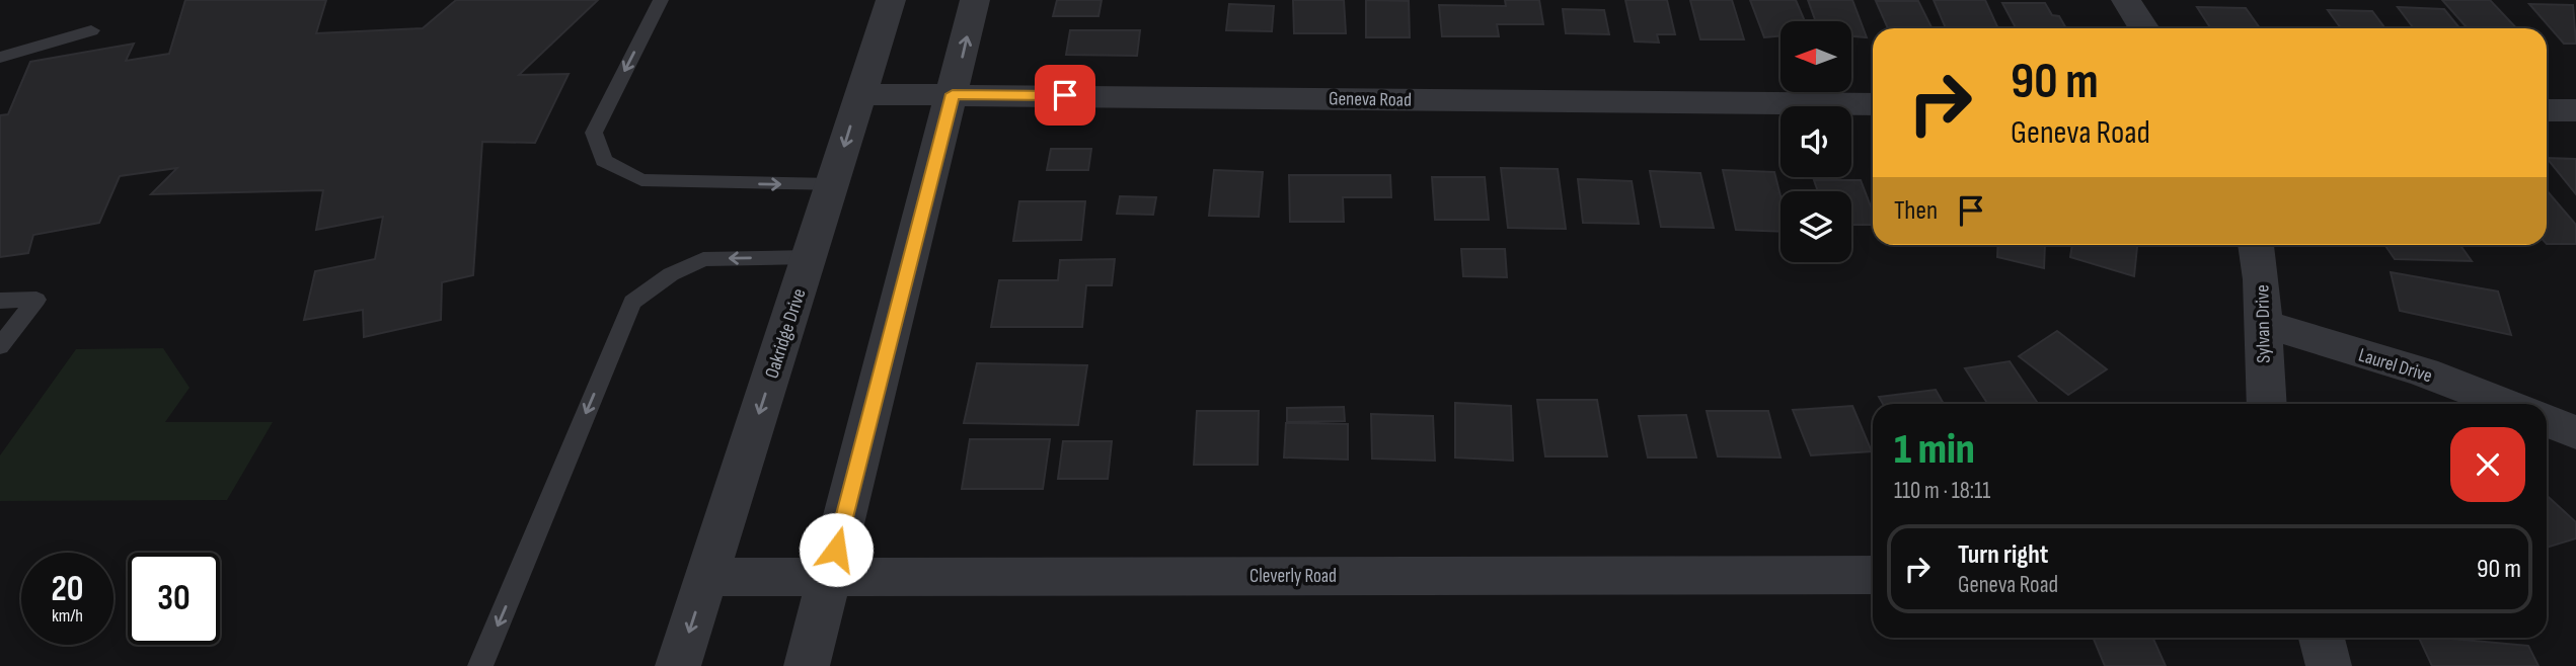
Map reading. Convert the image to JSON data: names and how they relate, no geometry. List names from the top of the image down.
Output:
{
  "streets": {
    "street": [
      "Geneva Road",
      "Sylvan Drive",
      "Oakridge Drive",
      "Laurel Drive",
      "Cleverly Road"
    ]
  },
  "crossings": [
    ["Geneva Road", "Oakridge Drive"],
    ["Sylvan Drive", "Laurel Drive"],
    ["Oakridge Drive", "Cleverly Road"]
  ],
  "north": "left",
  "page": {
    "turn": ["90 m", "Geneva Road"],
    "then": "Then",
    "heading": ["1 min", "110 m · 18:11"],
    "list": [
      {
        "name": "Turn right",
        "note": "Geneva Road",
        "value": "90 m"
      }
    ],
    "speed": "20 km/h",
    "limit": "30"
  }
}
